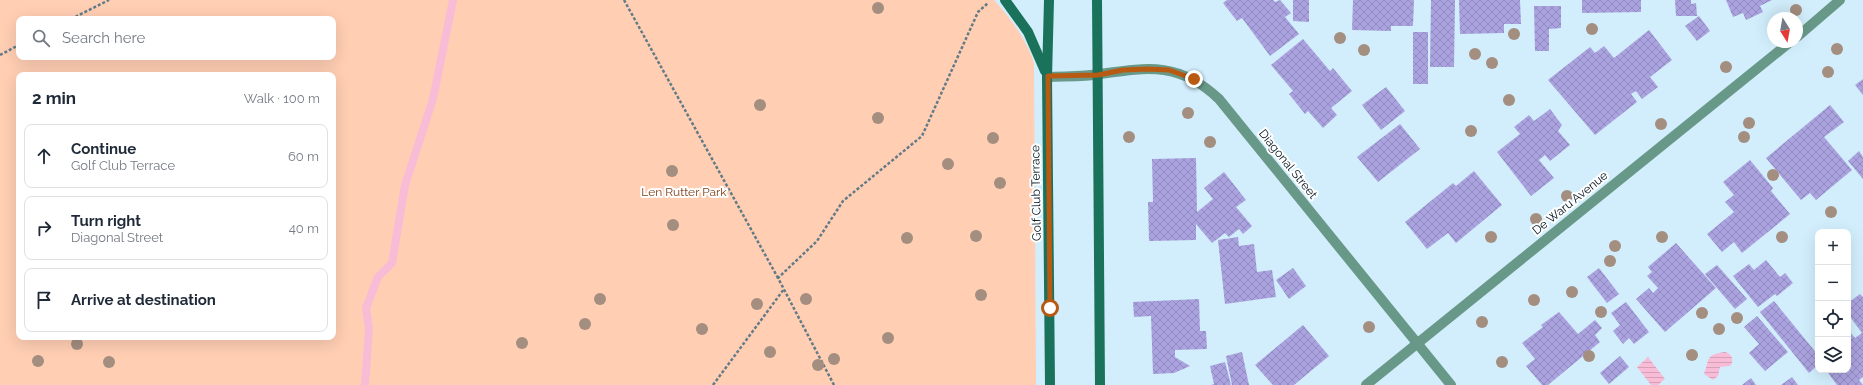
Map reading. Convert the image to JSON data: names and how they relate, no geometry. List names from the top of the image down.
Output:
{
  "streets": {
    "street": ["Diagonal Street", "Golf Club Terrace", "De Waru Avenue"]
  },
  "crossings": [
    ["Diagonal Street", "Golf Club Terrace"],
    ["Diagonal Street", "De Waru Avenue"]
  ],
  "parks": ["Len Rutter Park"],
  "north": "bottom",
  "page": {
    "search": "Search here",
    "heading": ["2 min", "Walk · 100 m"],
    "list": [
      ["Continue", "Golf Club Terrace", "60 m"],
      ["Turn right", "Diagonal Street", "40 m"],
      "Arrive at destination"
    ],
    "map_buttons": ["+", "−"]
  }
}
